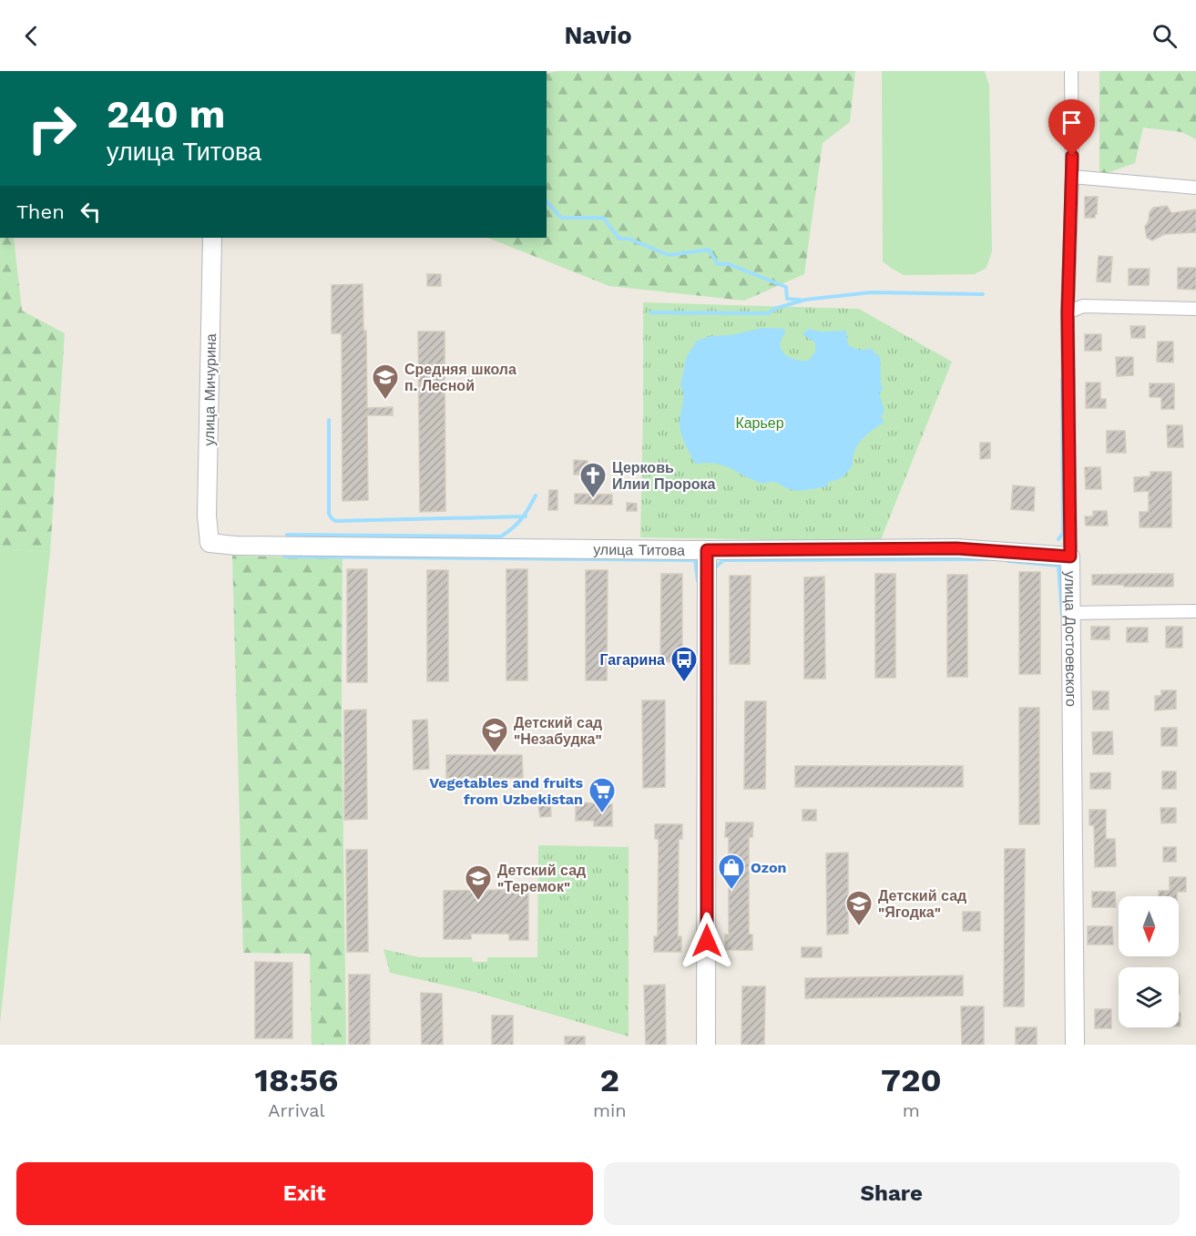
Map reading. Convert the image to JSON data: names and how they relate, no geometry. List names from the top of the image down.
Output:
{
  "streets": {
    "street": ["улица Мичурина", "улица Титова", "улица Достоевского"]
  },
  "crossings": [
    ["улица Мичурина", "улица Титова"],
    ["улица Титова", "улица Достоевского"]
  ],
  "parks": ["Карьер"],
  "places": {
    "school or university": [
      "Средняя школа п. Лесной",
      "Детский сад \"Незабудка\"",
      "Детский сад \"Теремок\"",
      "Детский сад \"Ягодка\""
    ],
    "church": ["Церковь Илии Пророка"],
    "bus stop": ["Гагарина"],
    "supermarket": ["Vegetables and fruits from Uzbekistan"],
    "shop": ["Ozon"]
  },
  "north": "bottom",
  "page": {
    "header": "Navio",
    "turn": ["240 m", "улица Титова"],
    "then": "Then",
    "eta": [
      "18:56",
      "Arrival",
      "2",
      "min",
      "720",
      "m"
    ],
    "buttons": ["Exit", "Share"]
  }
}
